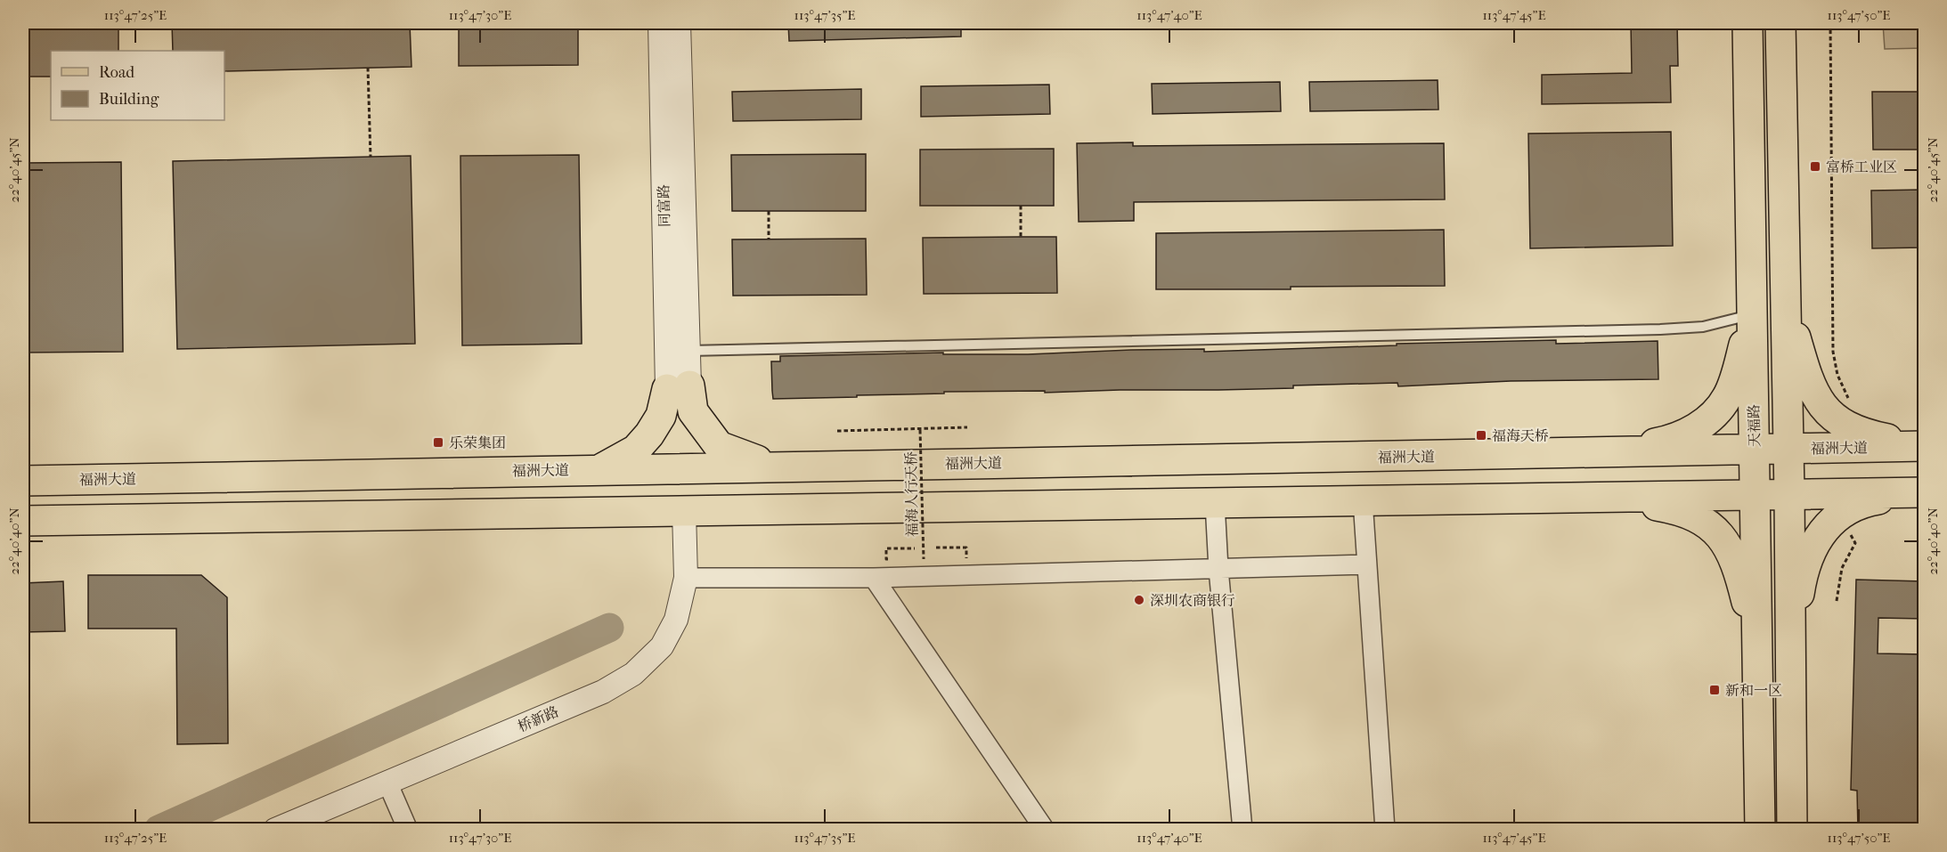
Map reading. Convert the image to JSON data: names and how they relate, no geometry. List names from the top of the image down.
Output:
{
  "streets": {
    "main road": ["天福路", "福洲大道"],
    "street": ["同富路", "桥新路"],
    "path": ["福海人行天桥"]
  },
  "crossings": [
    ["天福路", "福洲大道"]
  ],
  "places": {
    "transit": [
      "富桥工业区",
      "福海天桥",
      "乐荣集团",
      "新和一区"
    ],
    "other": ["深圳农商银行"]
  },
  "legend": ["Road", "Building"],
  "coordinates": [
    "113°47'25\"E",
    "113°47'30\"E",
    "113°47'35\"E",
    "113°47'40\"E",
    "113°47'45\"E",
    "113°47'50\"E",
    "22°40'45\"N",
    "22°40'40\"N"
  ]
}
